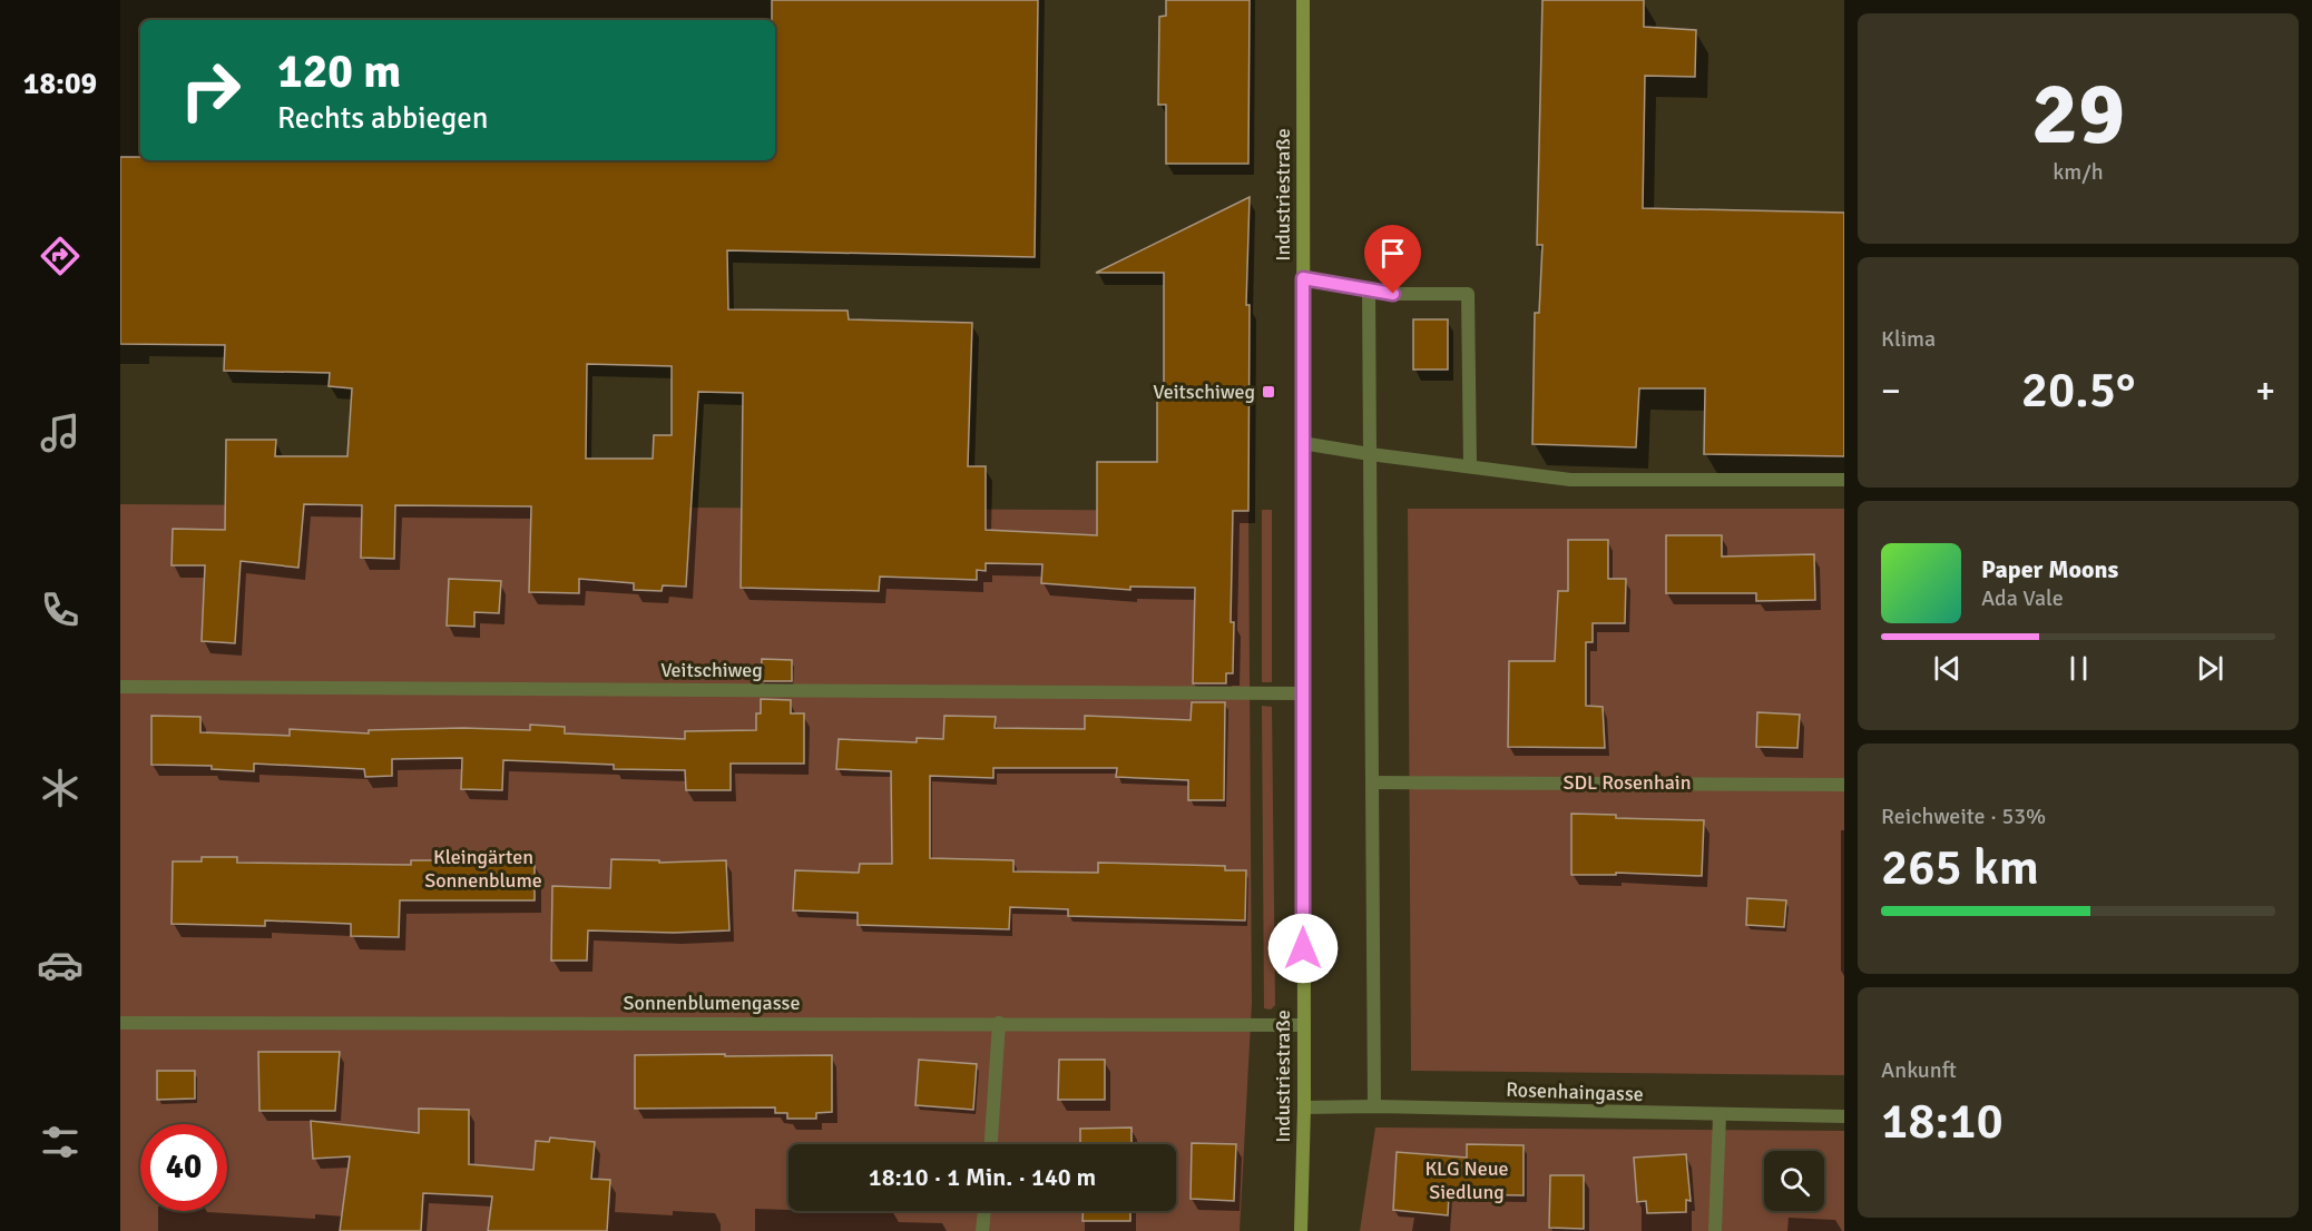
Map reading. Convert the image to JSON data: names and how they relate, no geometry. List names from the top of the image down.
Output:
{
  "streets": {
    "street": ["Industriestraße"],
    "lane": ["Veitschiweg", "Sonnenblumengasse", "Rosenhaingasse"]
  },
  "crossings": [
    ["Industriestraße", "Veitschiweg"],
    ["Industriestraße", "Sonnenblumengasse"],
    ["Industriestraße", "Rosenhaingasse"]
  ],
  "parks": ["SDL Rosenhain", "Kleingärten Sonnenblume", "KLG Neue Siedlung"],
  "places": {
    "transit": ["Veitschiweg"]
  },
  "page": {
    "tabs": "18:09",
    "tile": [
      ["29", "km/h"],
      "Klima",
      ["Reichweite · 53%", "265 km"],
      ["Ankunft", "18:10"]
    ],
    "turn": ["120 m", "Rechts abbiegen"],
    "heat": ["−", "20.5°", "+"],
    "song": ["Paper Moons", "Ada Vale"],
    "limit": "40",
    "trip": "18:10 · 1 Min. · 140 m"
  }
}
